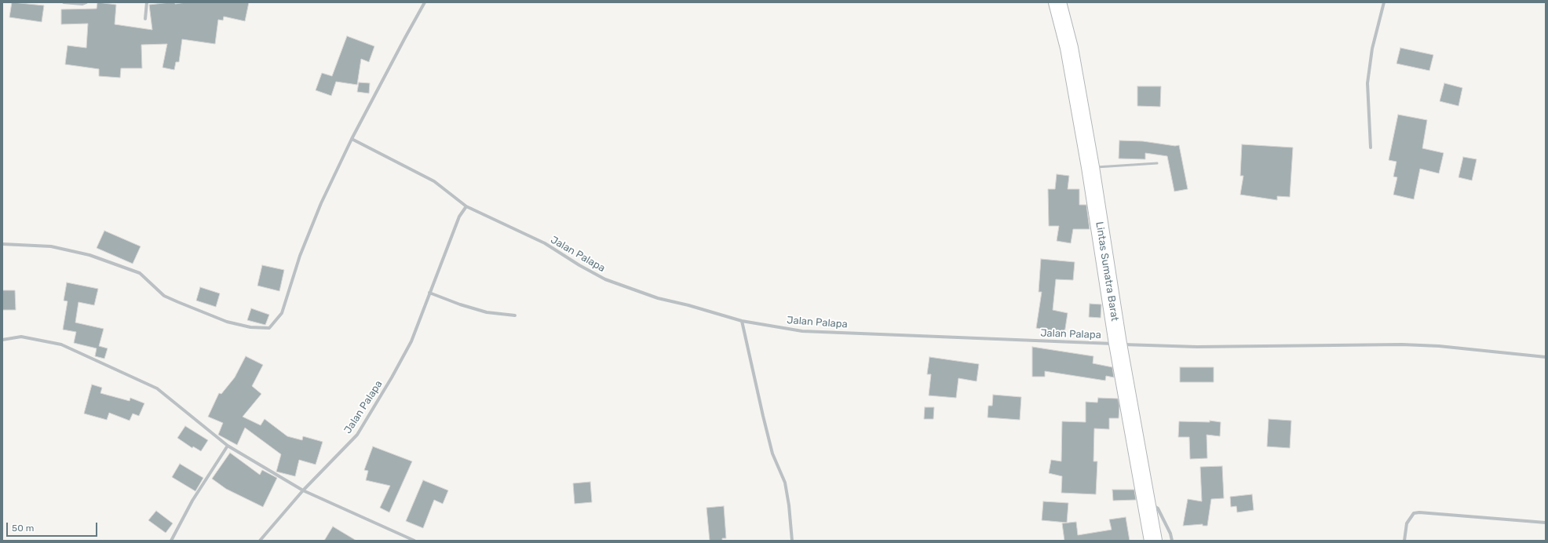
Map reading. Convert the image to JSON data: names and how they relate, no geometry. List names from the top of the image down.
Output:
{
  "streets": {
    "highway": ["Lintas Sumatra Barat"],
    "street": ["Jalan Palapa"]
  },
  "crossings": [
    ["Jalan Palapa", "Lintas Sumatra Barat"]
  ],
  "scale_bar": "50 m"
}
